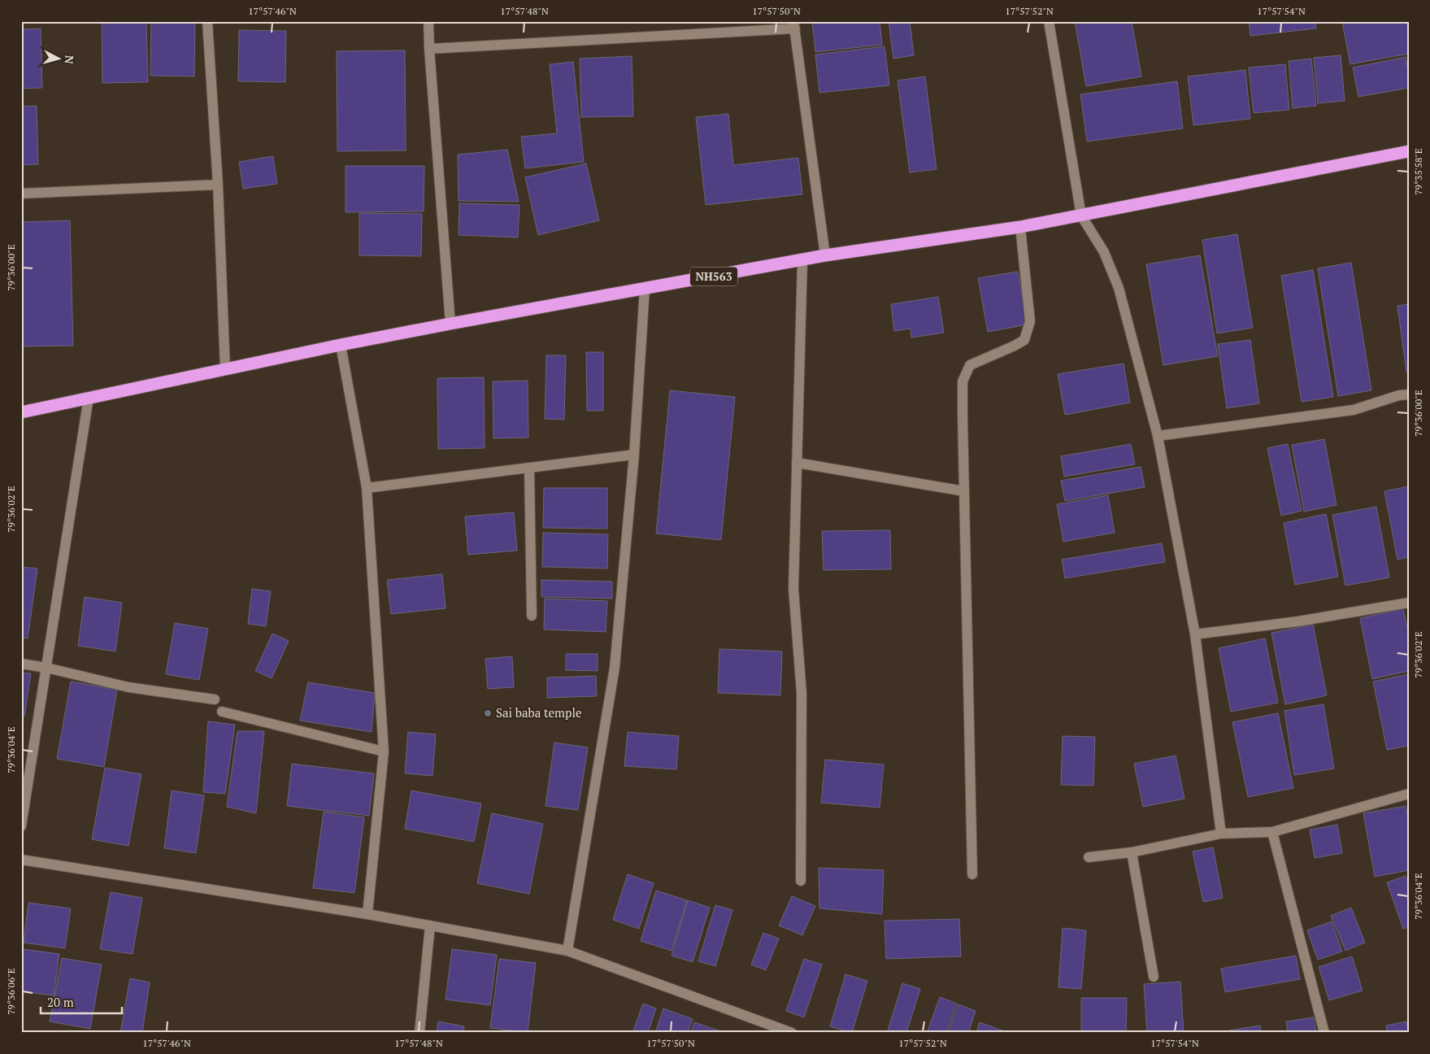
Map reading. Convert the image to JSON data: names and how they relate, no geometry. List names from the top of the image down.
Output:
{
  "streets": {
    "highway": ["NH563"]
  },
  "places": ["Sai baba temple"],
  "scale_bar": "20 m",
  "north": "right",
  "coordinates": [
    "17°57'46\"N",
    "17°57'48\"N",
    "17°57'50\"N",
    "17°57'52\"N",
    "17°57'54\"N",
    "79°35'58\"E",
    "79°36'00\"E",
    "79°36'02\"E",
    "79°36'04\"E",
    "79°36'06\"E"
  ]
}
